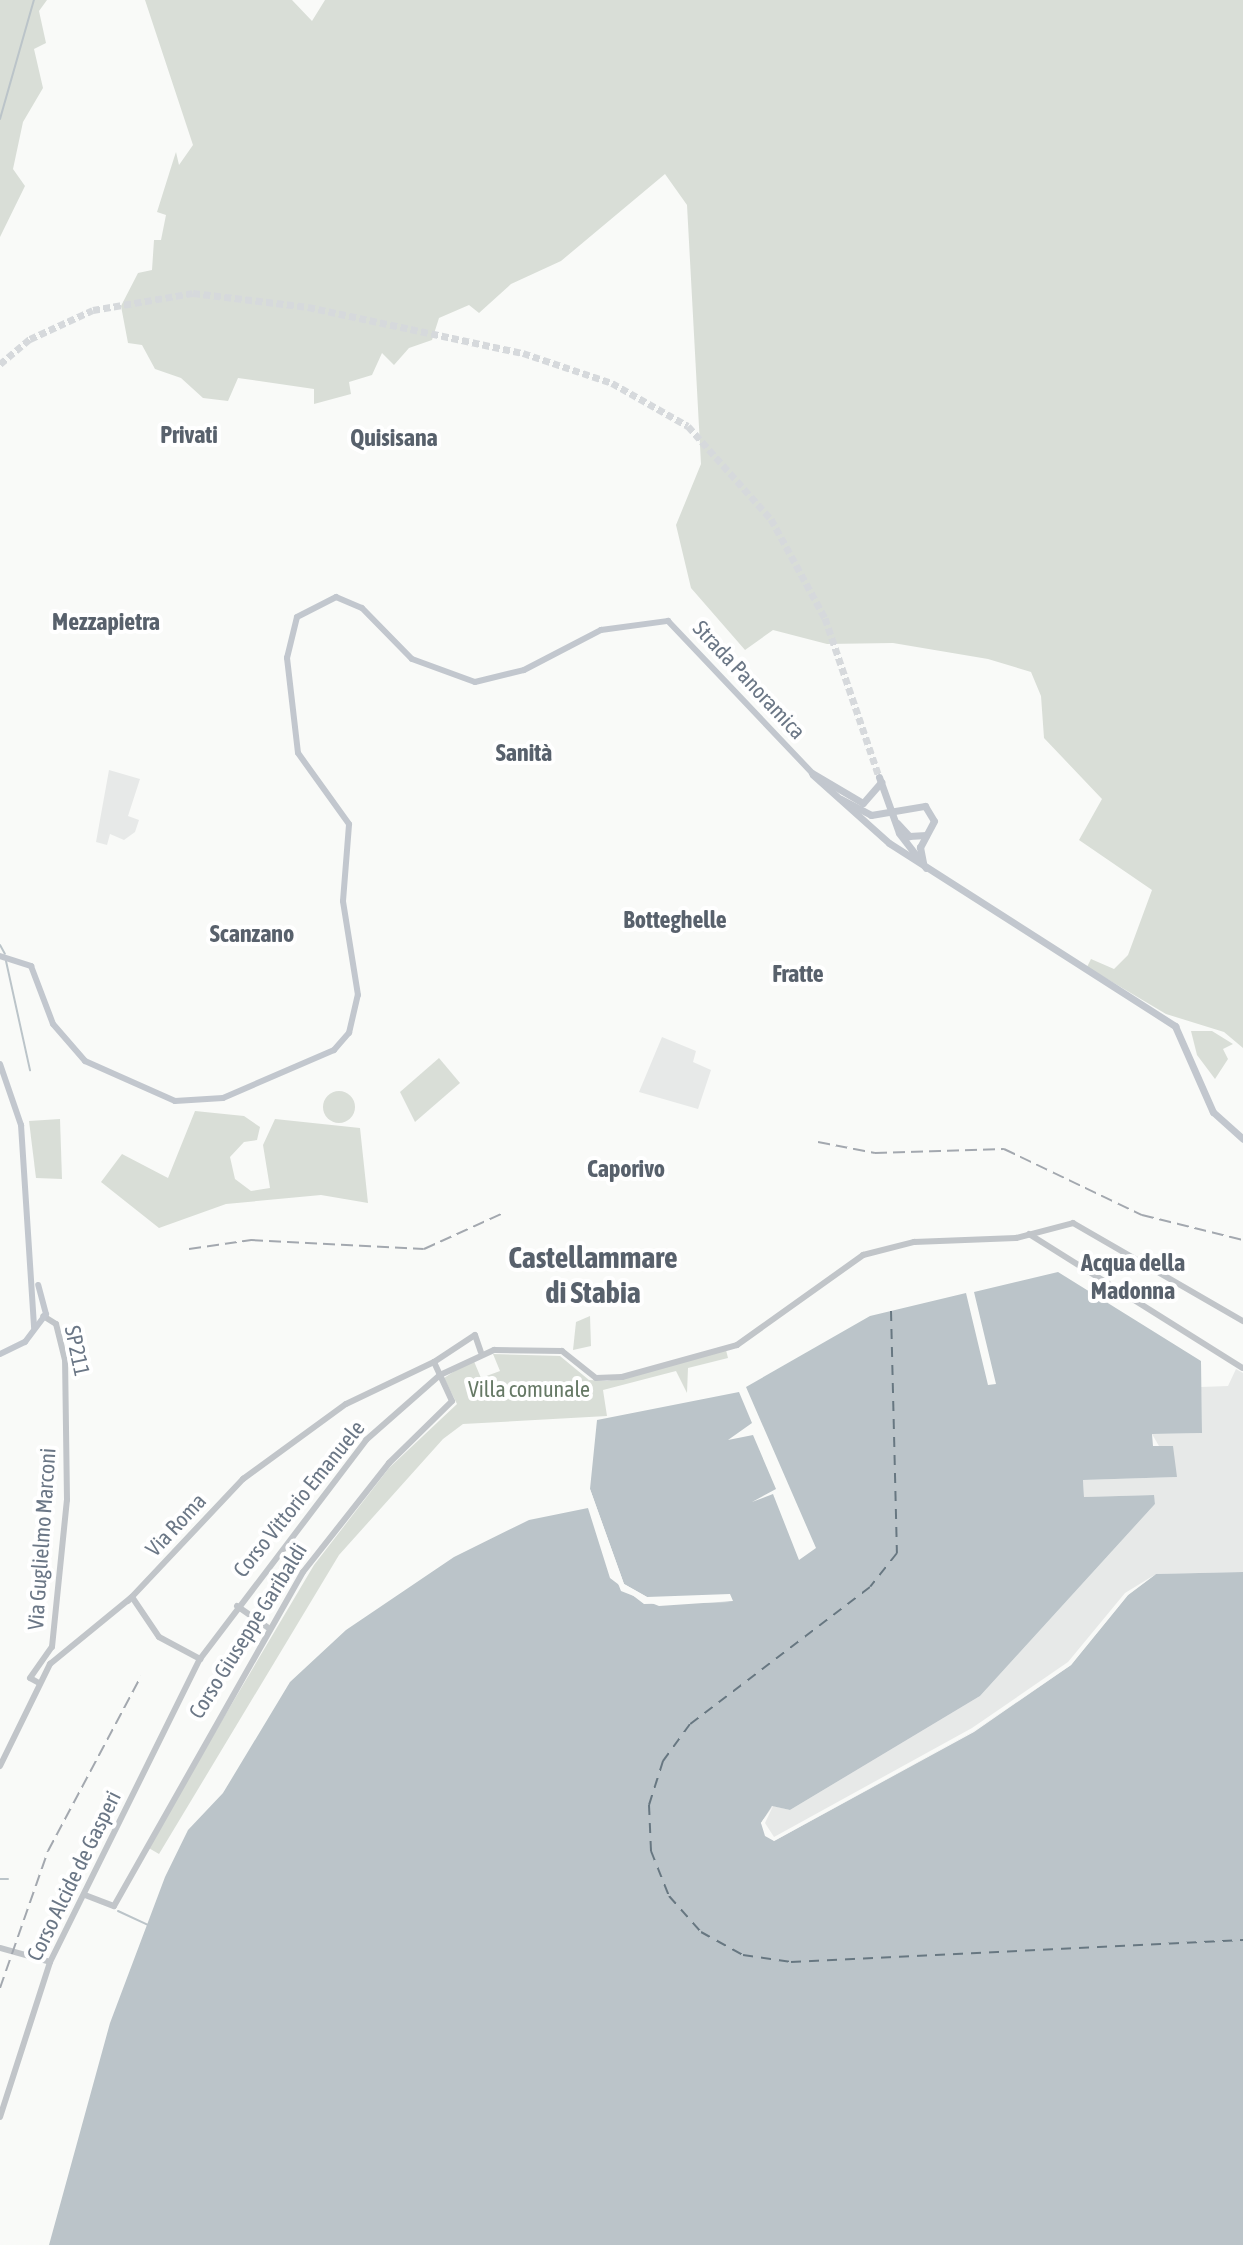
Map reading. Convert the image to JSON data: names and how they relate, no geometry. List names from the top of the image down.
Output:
{
  "streets": {
    "main road": ["Strada Panoramica"],
    "street": [
      "SP211",
      "Corso Vittorio Emanuele",
      "Via Roma",
      "Via Guglielmo Marconi",
      "Corso Giuseppe Garibaldi",
      "Corso Alcide de Gasperi"
    ]
  },
  "crossings": [
    ["SP211", "Via Guglielmo Marconi"],
    ["Corso Vittorio Emanuele", "Via Roma"],
    ["Corso Vittorio Emanuele", "Corso Giuseppe Garibaldi"],
    ["Corso Vittorio Emanuele", "Corso Alcide de Gasperi"],
    ["Via Roma", "Via Guglielmo Marconi"],
    ["Corso Giuseppe Garibaldi", "Corso Alcide de Gasperi"]
  ],
  "districts": [
    "Privati",
    "Quisisana",
    "Mezzapietra",
    "Sanità",
    "Botteghelle",
    "Scanzano",
    "Fratte",
    "Caporivo",
    "Castellammare di Stabia",
    "Acqua della Madonna"
  ],
  "parks": ["Villa comunale"]
}
